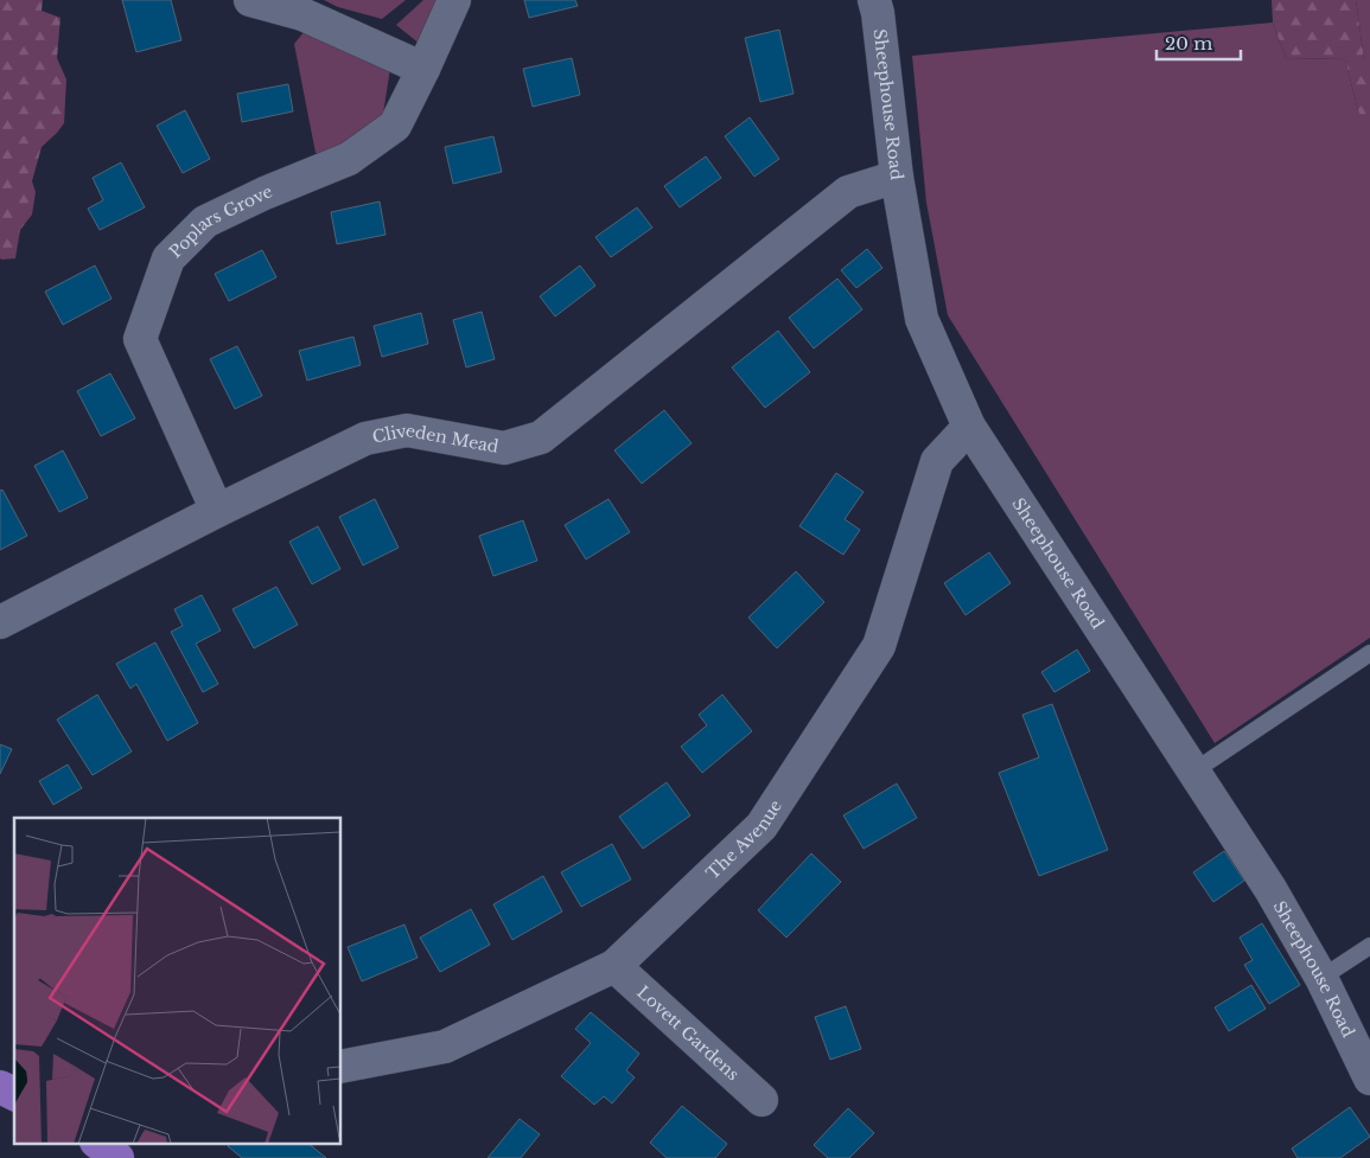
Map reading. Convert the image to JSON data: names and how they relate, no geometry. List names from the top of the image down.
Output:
{
  "streets": {
    "street": [
      "Sheephouse Road",
      "Poplars Grove",
      "Cliveden Mead",
      "The Avenue",
      "Lovett Gardens"
    ]
  },
  "crossings": [
    ["Sheephouse Road", "Cliveden Mead"],
    ["Sheephouse Road", "The Avenue"],
    ["Poplars Grove", "Cliveden Mead"],
    ["The Avenue", "Lovett Gardens"]
  ],
  "scale_bar": "20 m"
}
